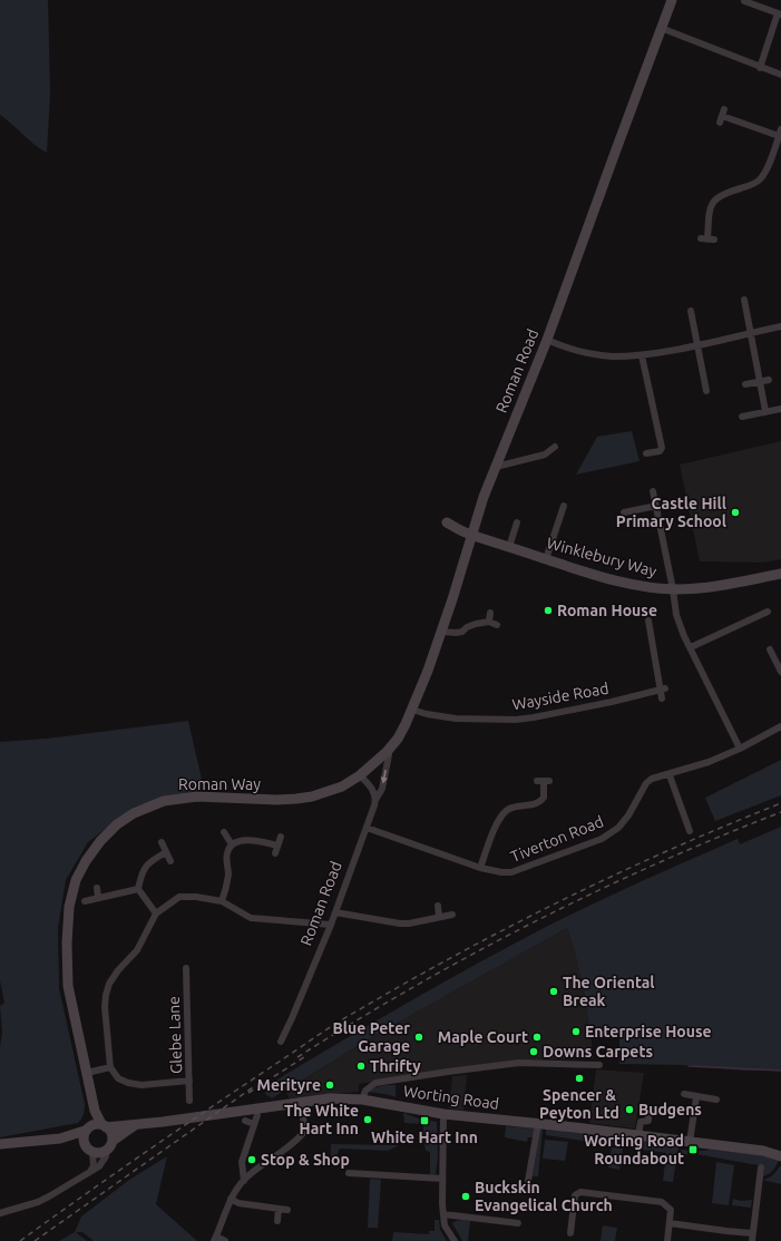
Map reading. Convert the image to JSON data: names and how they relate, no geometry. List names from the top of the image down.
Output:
{
  "streets": {
    "street": [
      "Roman Road",
      "Winklebury Way",
      "Wayside Road",
      "Roman Way",
      "Tiverton Road",
      "Glebe Lane",
      "Worting Road"
    ]
  },
  "crossings": [
    ["Roman Road", "Winklebury Way"],
    ["Roman Road", "Wayside Road"],
    ["Roman Road", "Roman Way"],
    ["Roman Road", "Tiverton Road"],
    ["Roman Way", "Worting Road"]
  ],
  "places": {
    "other": [
      "Castle Hill Primary School",
      "Roman House",
      "The Oriental Break",
      "Enterprise House",
      "Blue Peter Garage",
      "Maple Court",
      "Downs Carpets",
      "Thrifty",
      "Spencer & Peyton Ltd",
      "Merityre",
      "Budgens",
      "The White Hart Inn",
      "Stop & Shop",
      "Buckskin Evangelical Church"
    ],
    "transit": ["White Hart Inn", "Worting Road Roundabout"]
  }
}
